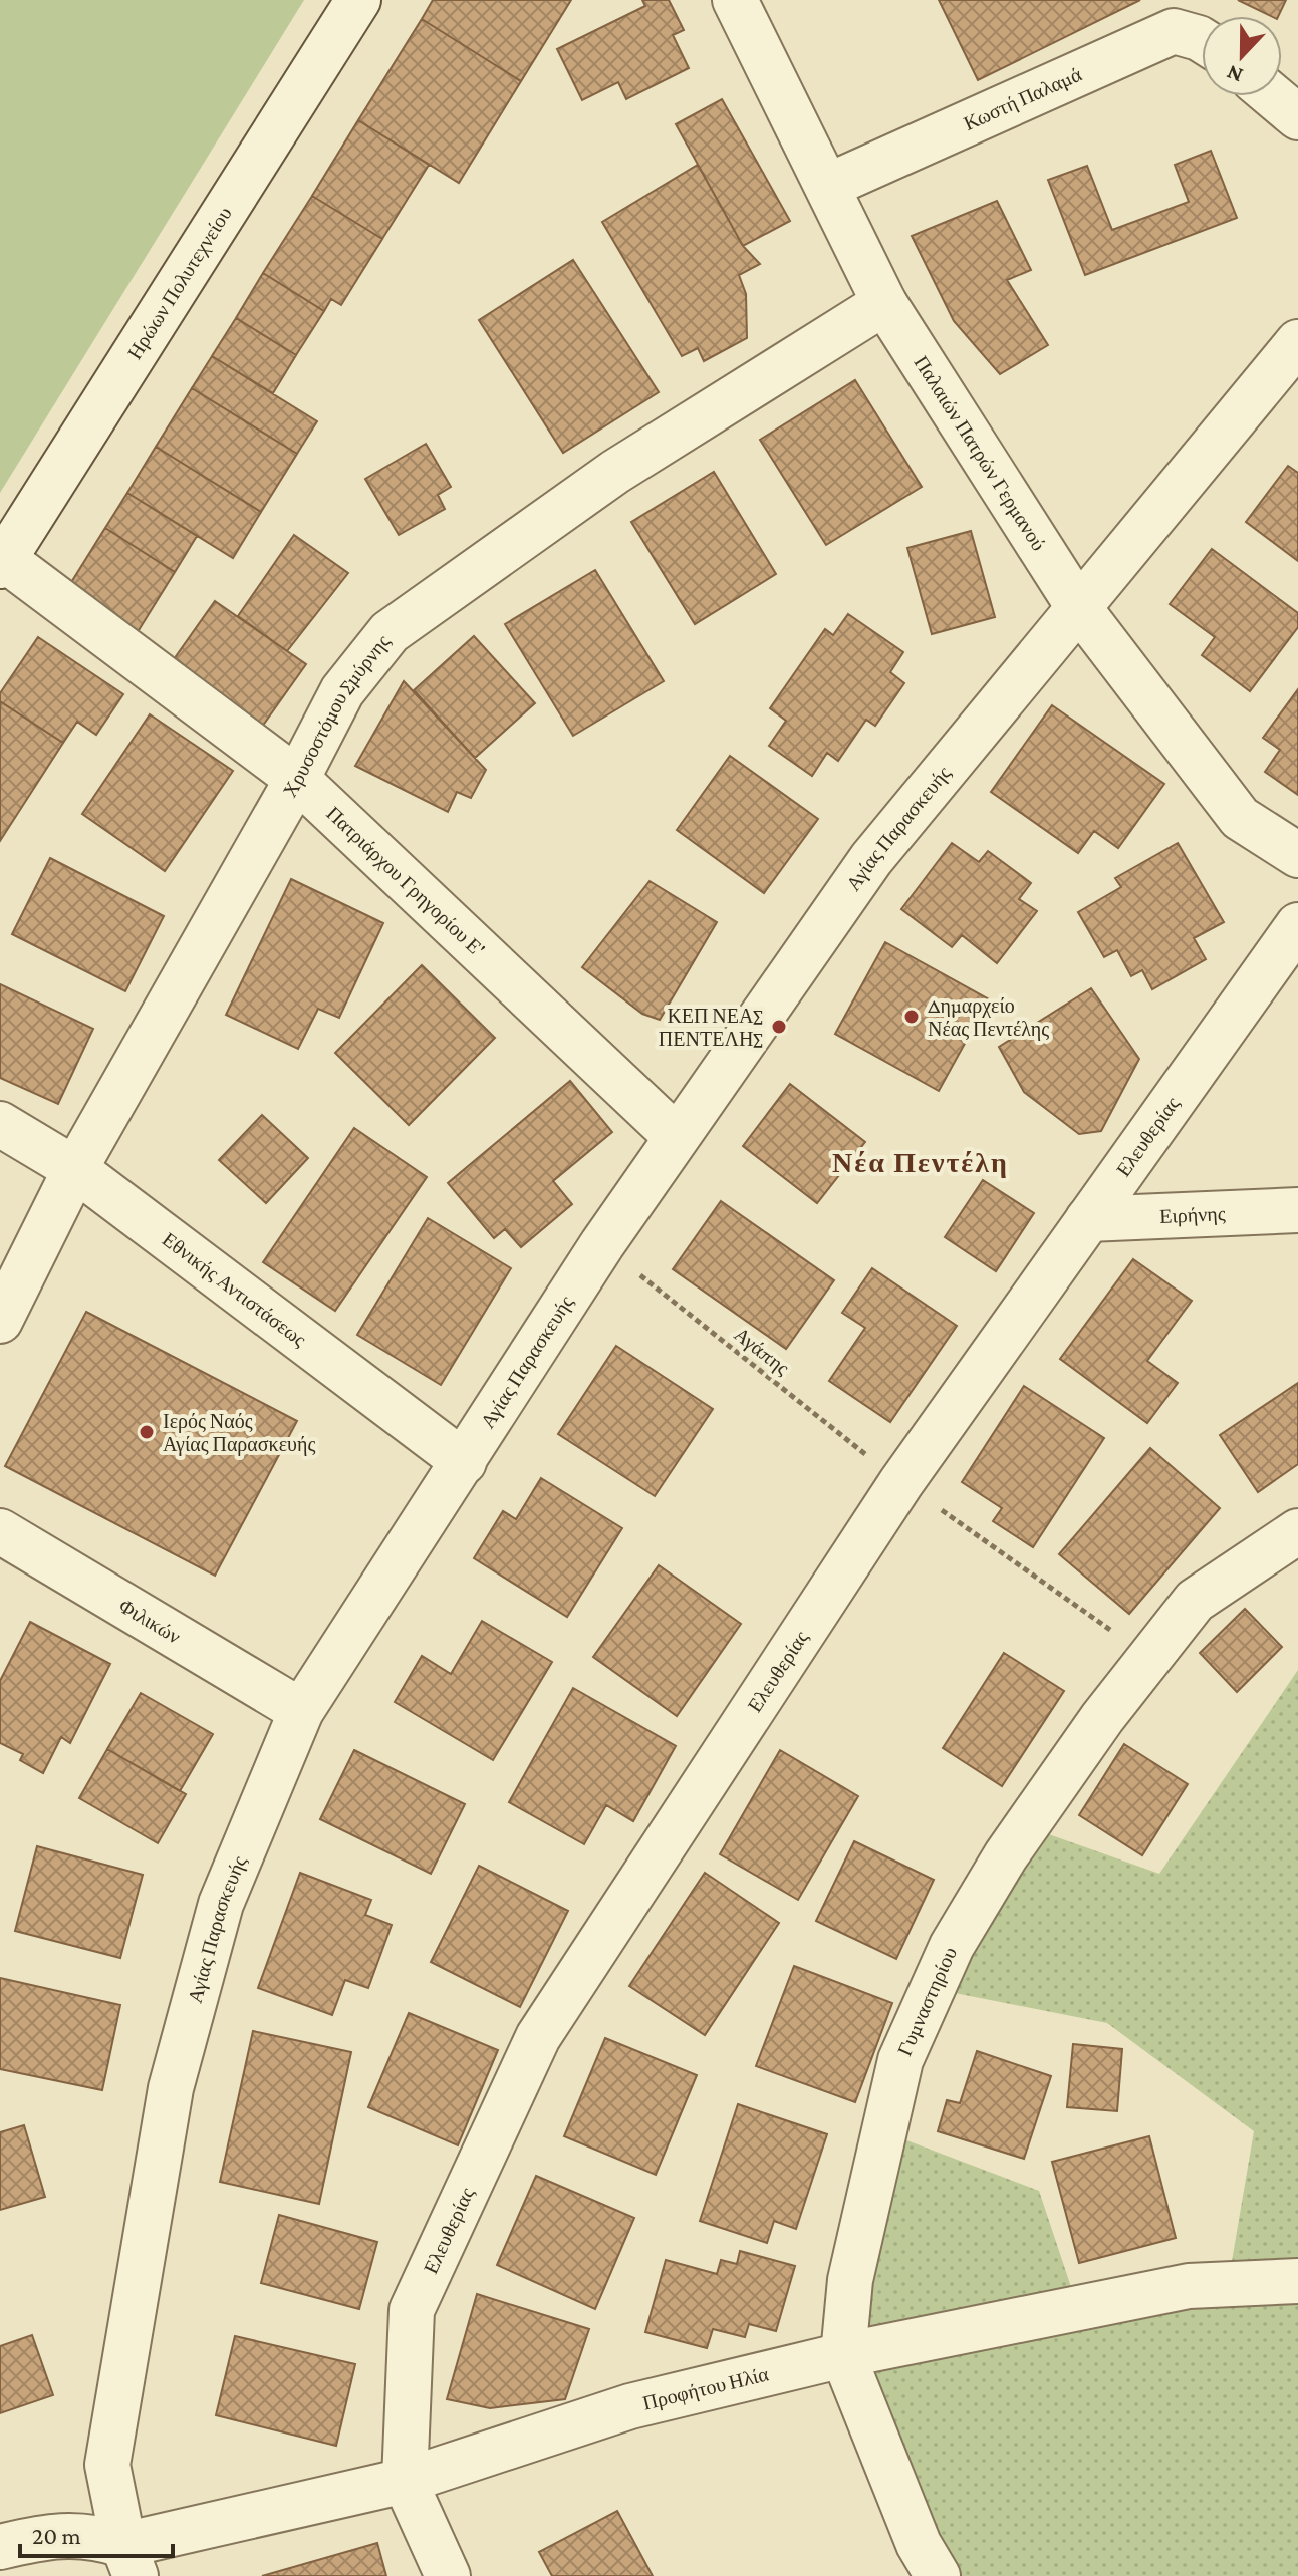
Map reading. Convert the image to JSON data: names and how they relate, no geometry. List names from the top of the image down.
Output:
{
  "streets": {
    "street": [
      "Κωστή Παλαμά",
      "Ηρώων Πολυτεχνείου",
      "Παλαιών Πατρών Γερμανού",
      "Χρυσοστόμου Σμύρνης",
      "Αγίας Παρασκευής",
      "Πατριάρχου Γρηγορίου Ε'",
      "Ελευθερίας",
      "Ειρήνης",
      "Εθνικής Αντιστάσεως",
      "Φιλικών",
      "Γυμναστηρίου",
      "Προφήτου Ηλία"
    ],
    "path": ["Αγάπης"]
  },
  "crossings": [
    ["Κωστή Παλαμά", "Παλαιών Πατρών Γερμανού"],
    ["Ηρώων Πολυτεχνείου", "Πατριάρχου Γρηγορίου Ε'"],
    ["Παλαιών Πατρών Γερμανού", "Χρυσοστόμου Σμύρνης"],
    ["Παλαιών Πατρών Γερμανού", "Αγίας Παρασκευής"],
    ["Χρυσοστόμου Σμύρνης", "Πατριάρχου Γρηγορίου Ε'"],
    ["Χρυσοστόμου Σμύρνης", "Εθνικής Αντιστάσεως"],
    ["Αγίας Παρασκευής", "Πατριάρχου Γρηγορίου Ε'"],
    ["Αγίας Παρασκευής", "Εθνικής Αντιστάσεως"],
    ["Αγίας Παρασκευής", "Αγάπης"],
    ["Αγίας Παρασκευής", "Φιλικών"],
    ["Αγίας Παρασκευής", "Προφήτου Ηλία"],
    ["Ελευθερίας", "Ειρήνης"],
    ["Ελευθερίας", "Αγάπης"],
    ["Ελευθερίας", "Προφήτου Ηλία"],
    ["Αγάπης", "Γυμναστηρίου"],
    ["Γυμναστηρίου", "Προφήτου Ηλία"]
  ],
  "districts": ["Νέα Πεντέλη"],
  "places": ["Δημαρχείο Νέας Πεντέλης", "ΚΕΠ ΝΕΑΣ ΠΕΝΤΕΛΗΣ", "Ιερός Ναός Αγίας Παρασκευής"],
  "scale_bar": "20 m",
  "north": "bottom"
}
